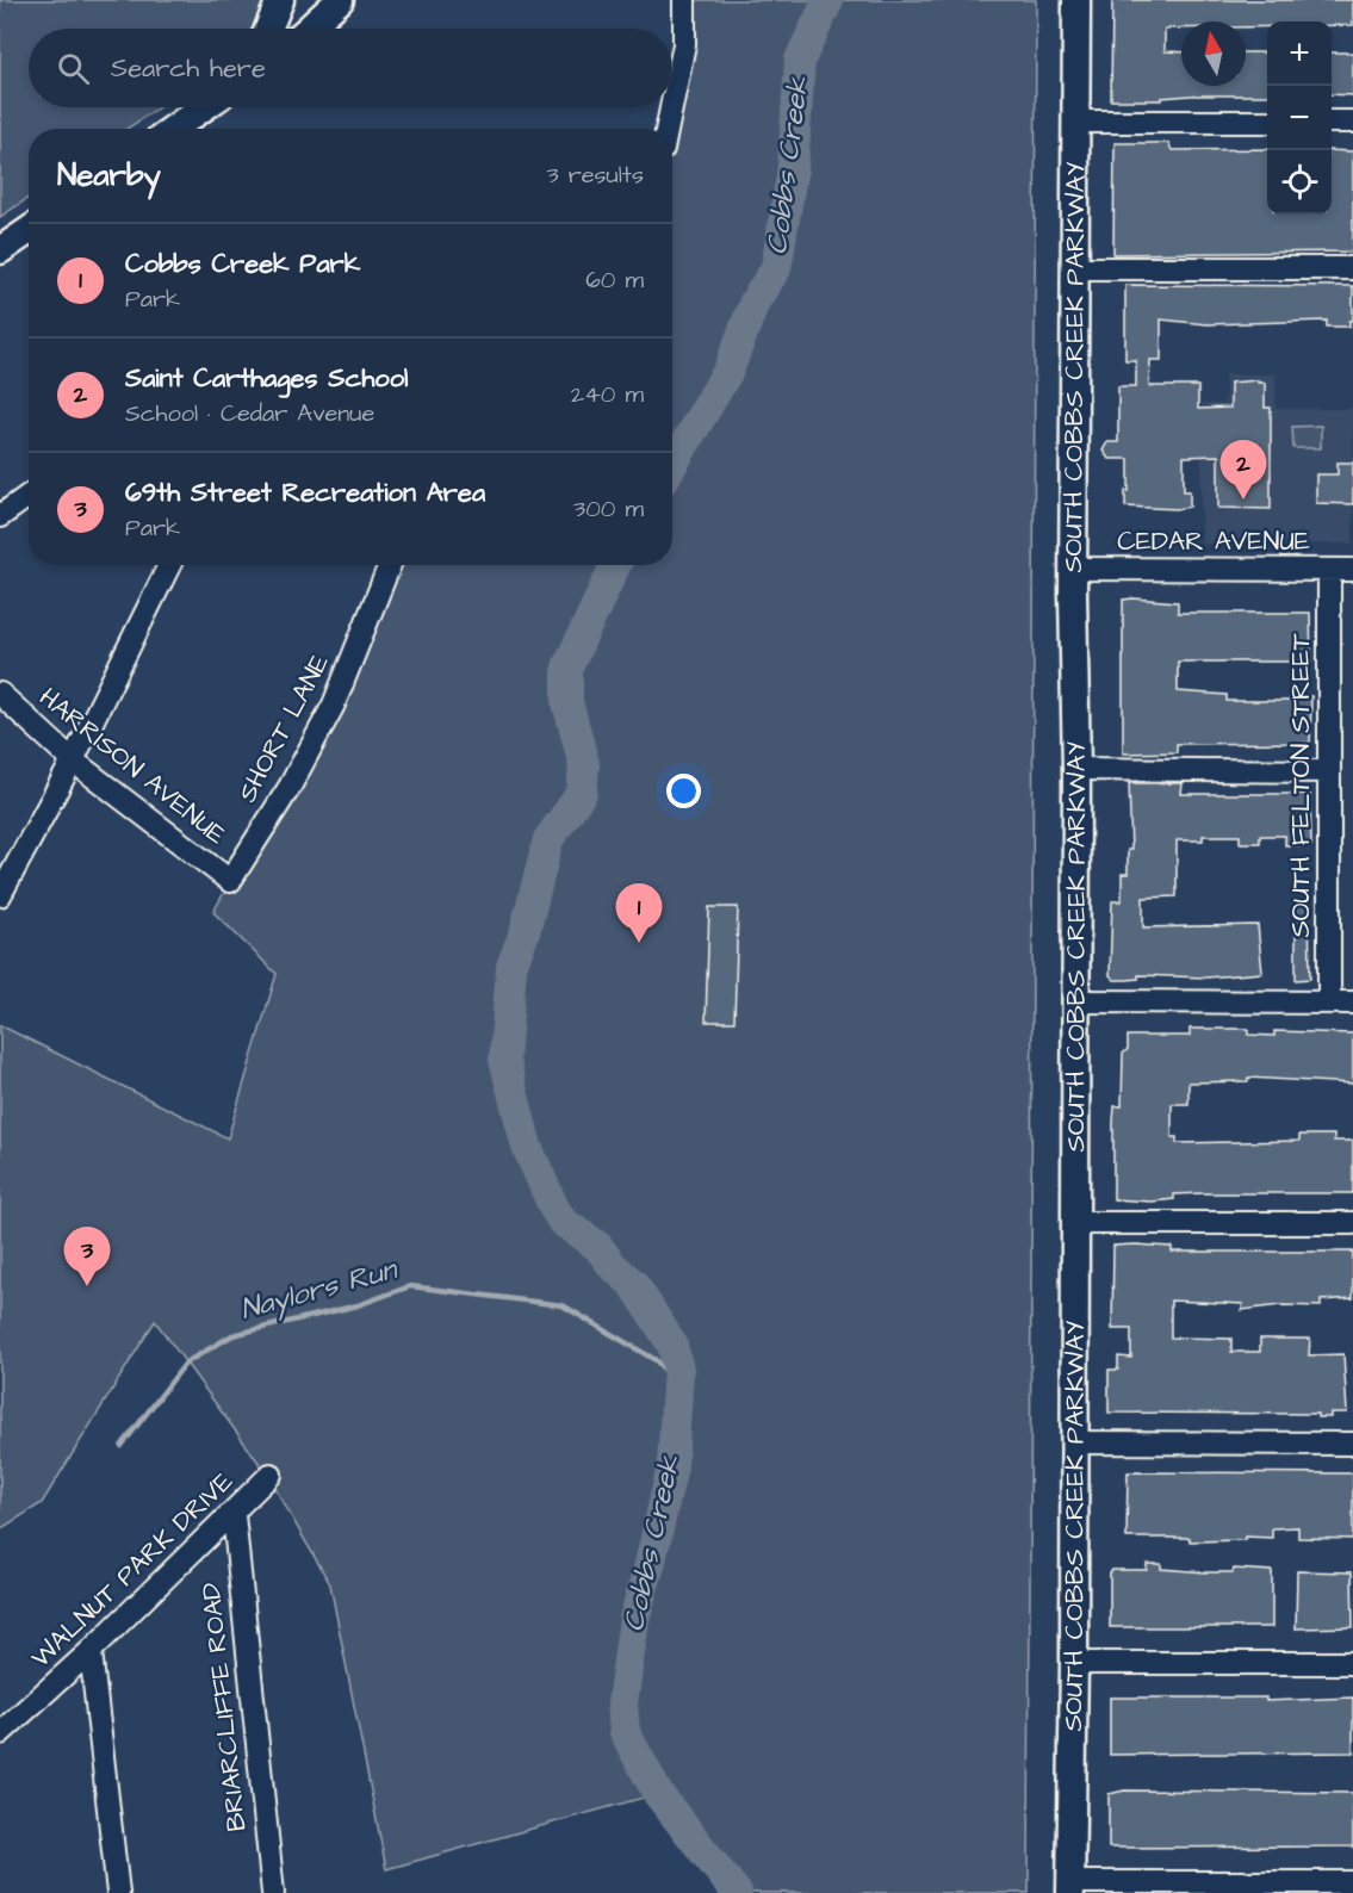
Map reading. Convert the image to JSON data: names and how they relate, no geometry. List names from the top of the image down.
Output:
{
  "streets": {
    "main road": ["SOUTH COBBS CREEK PARKWAY"],
    "street": [
      "CEDAR AVENUE",
      "SHORT LANE",
      "HARRISON AVENUE",
      "SOUTH FELTON STREET",
      "WALNUT PARK DRIVE",
      "BRIARCLIFFE ROAD"
    ]
  },
  "crossings": [
    ["SOUTH COBBS CREEK PARKWAY", "CEDAR AVENUE"],
    ["CEDAR AVENUE", "SOUTH FELTON STREET"],
    ["SHORT LANE", "HARRISON AVENUE"],
    ["WALNUT PARK DRIVE", "BRIARCLIFFE ROAD"]
  ],
  "water": ["Cobbs Creek", "Naylors Run"],
  "north": "top",
  "page": {
    "map_buttons": ["+", "−"],
    "search": "Search here",
    "heading": ["Nearby", "3 results"],
    "list": [
      {
        "mark": "1",
        "name": "Cobbs Creek Park",
        "note": "Park",
        "value": "60 m"
      },
      {
        "mark": "2",
        "name": "Saint Carthages School",
        "note": "School · Cedar Avenue",
        "value": "240 m"
      },
      {
        "mark": "3",
        "name": "69th Street Recreation Area",
        "note": "Park",
        "value": "300 m"
      }
    ],
    "pins": ["2", "1", "3"]
  }
}
